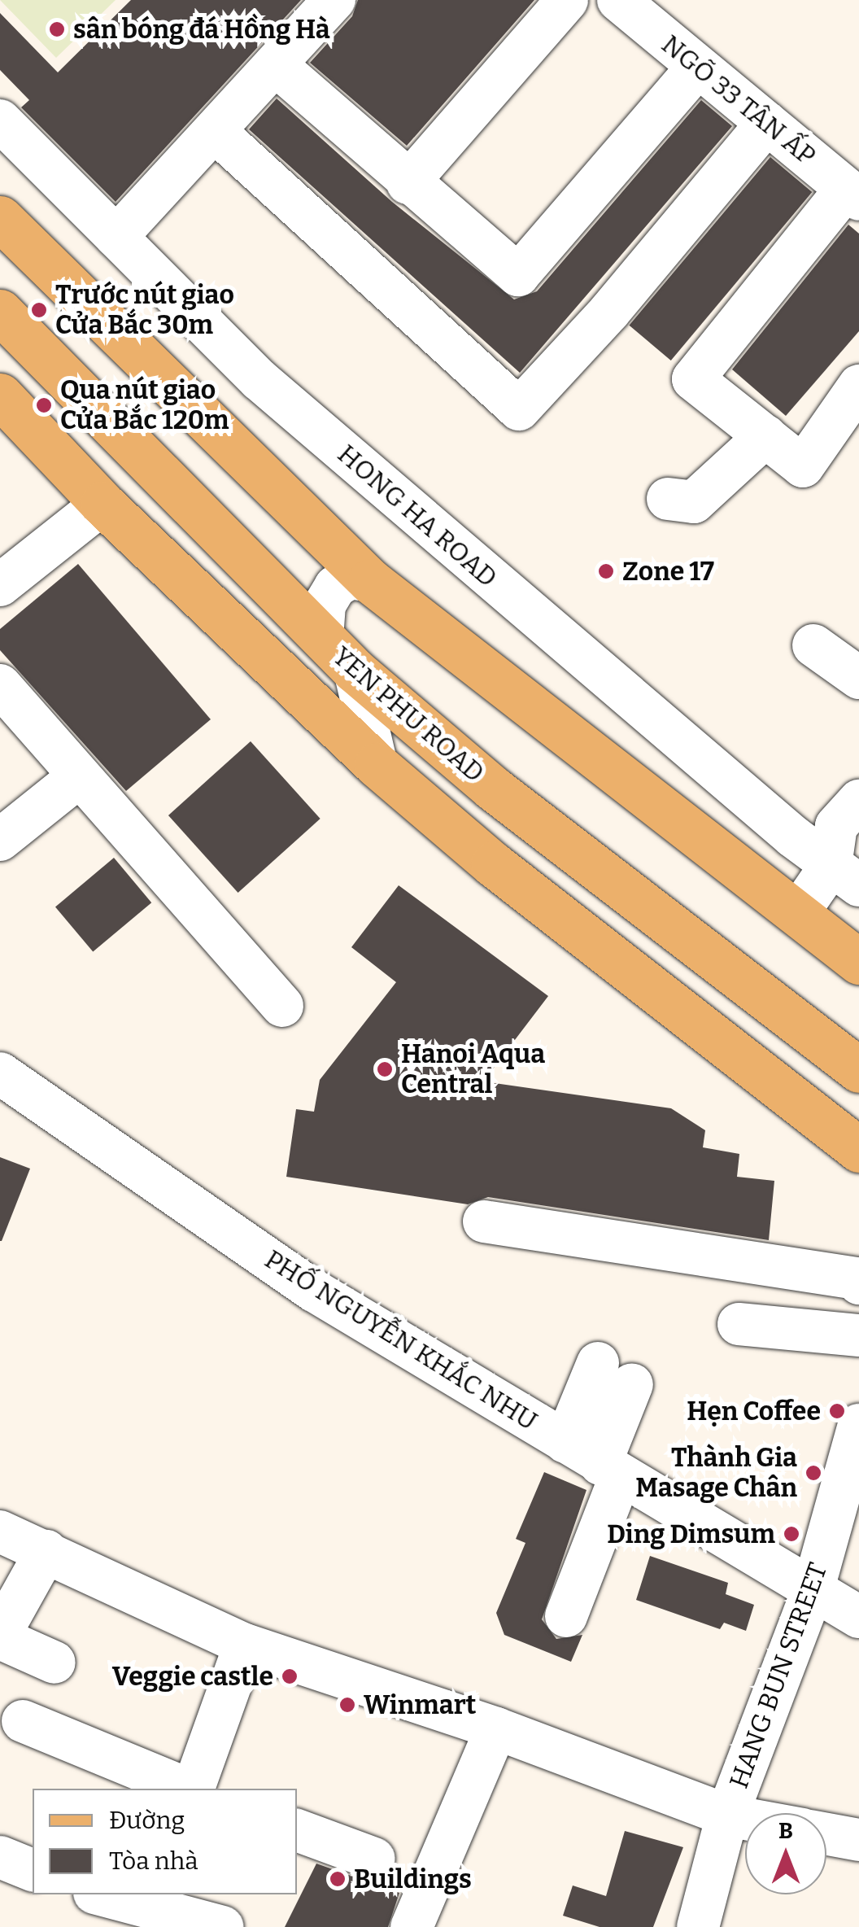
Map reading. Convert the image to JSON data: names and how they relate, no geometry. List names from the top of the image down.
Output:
{
  "streets": {
    "main road": ["YEN PHU ROAD"],
    "street": [
      "NGÕ 33 TÂN ẤP",
      "HONG HA ROAD",
      "PHỐ NGUYỄN KHẮC NHU",
      "HANG BUN STREET"
    ]
  },
  "crossings": [
    ["PHỐ NGUYỄN KHẮC NHU", "HANG BUN STREET"]
  ],
  "places": [
    "sân bóng đá Hồng Hà",
    "Trước nút giao Cửa Bắc 30m",
    "Qua nút giao Cửa Bắc 120m",
    "Zone 17",
    "Hanoi Aqua Central",
    "Hẹn Coffee",
    "Thành Gia Masage Chân",
    "Ding Dimsum",
    "Veggie castle",
    "Winmart",
    "Buildings"
  ],
  "legend": ["Đường", "Tòa nhà"],
  "north": "top"
}
